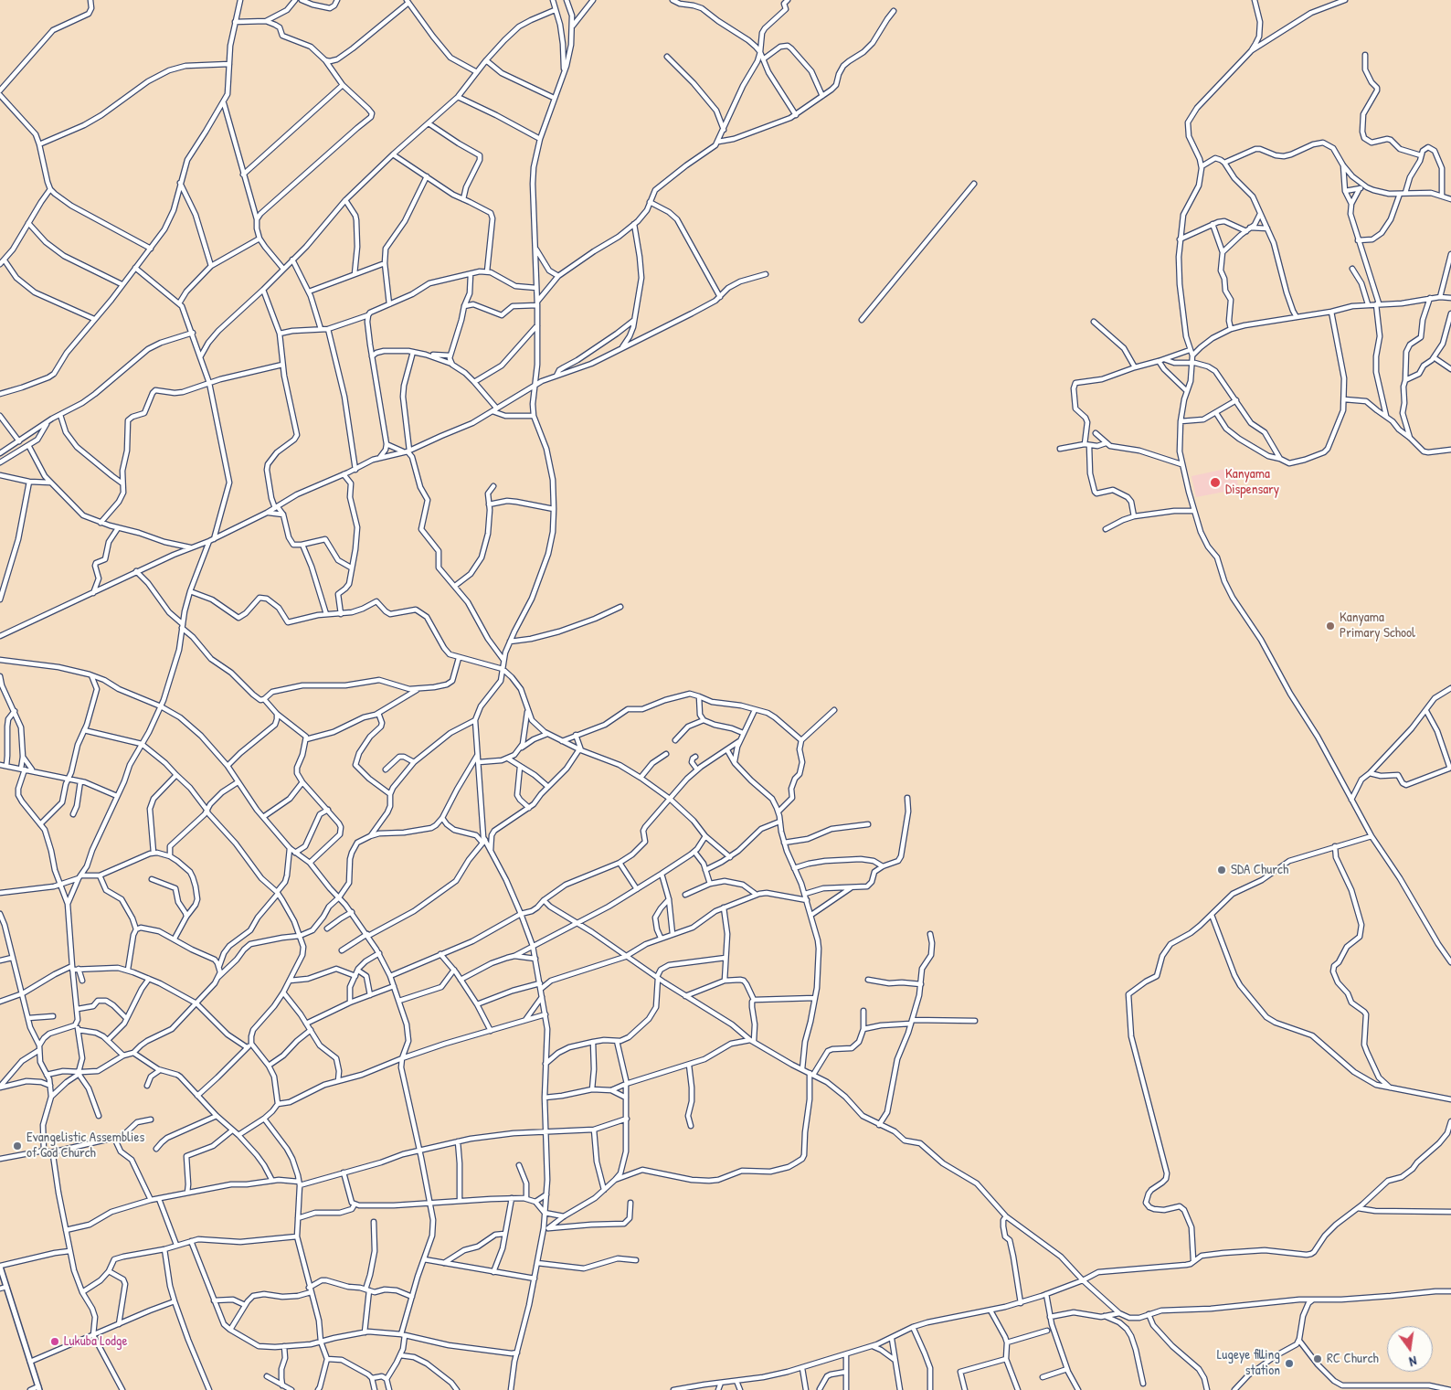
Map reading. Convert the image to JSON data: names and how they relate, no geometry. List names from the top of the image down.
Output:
{
  "places": [
    "Kanyama Dispensary",
    "Kanyama Primary School",
    "SDA Church",
    "Evangelistic Assemblies of God Church",
    "Lukuba Lodge",
    "RC Church",
    "Lugeye filling station"
  ],
  "north": "bottom"
}
